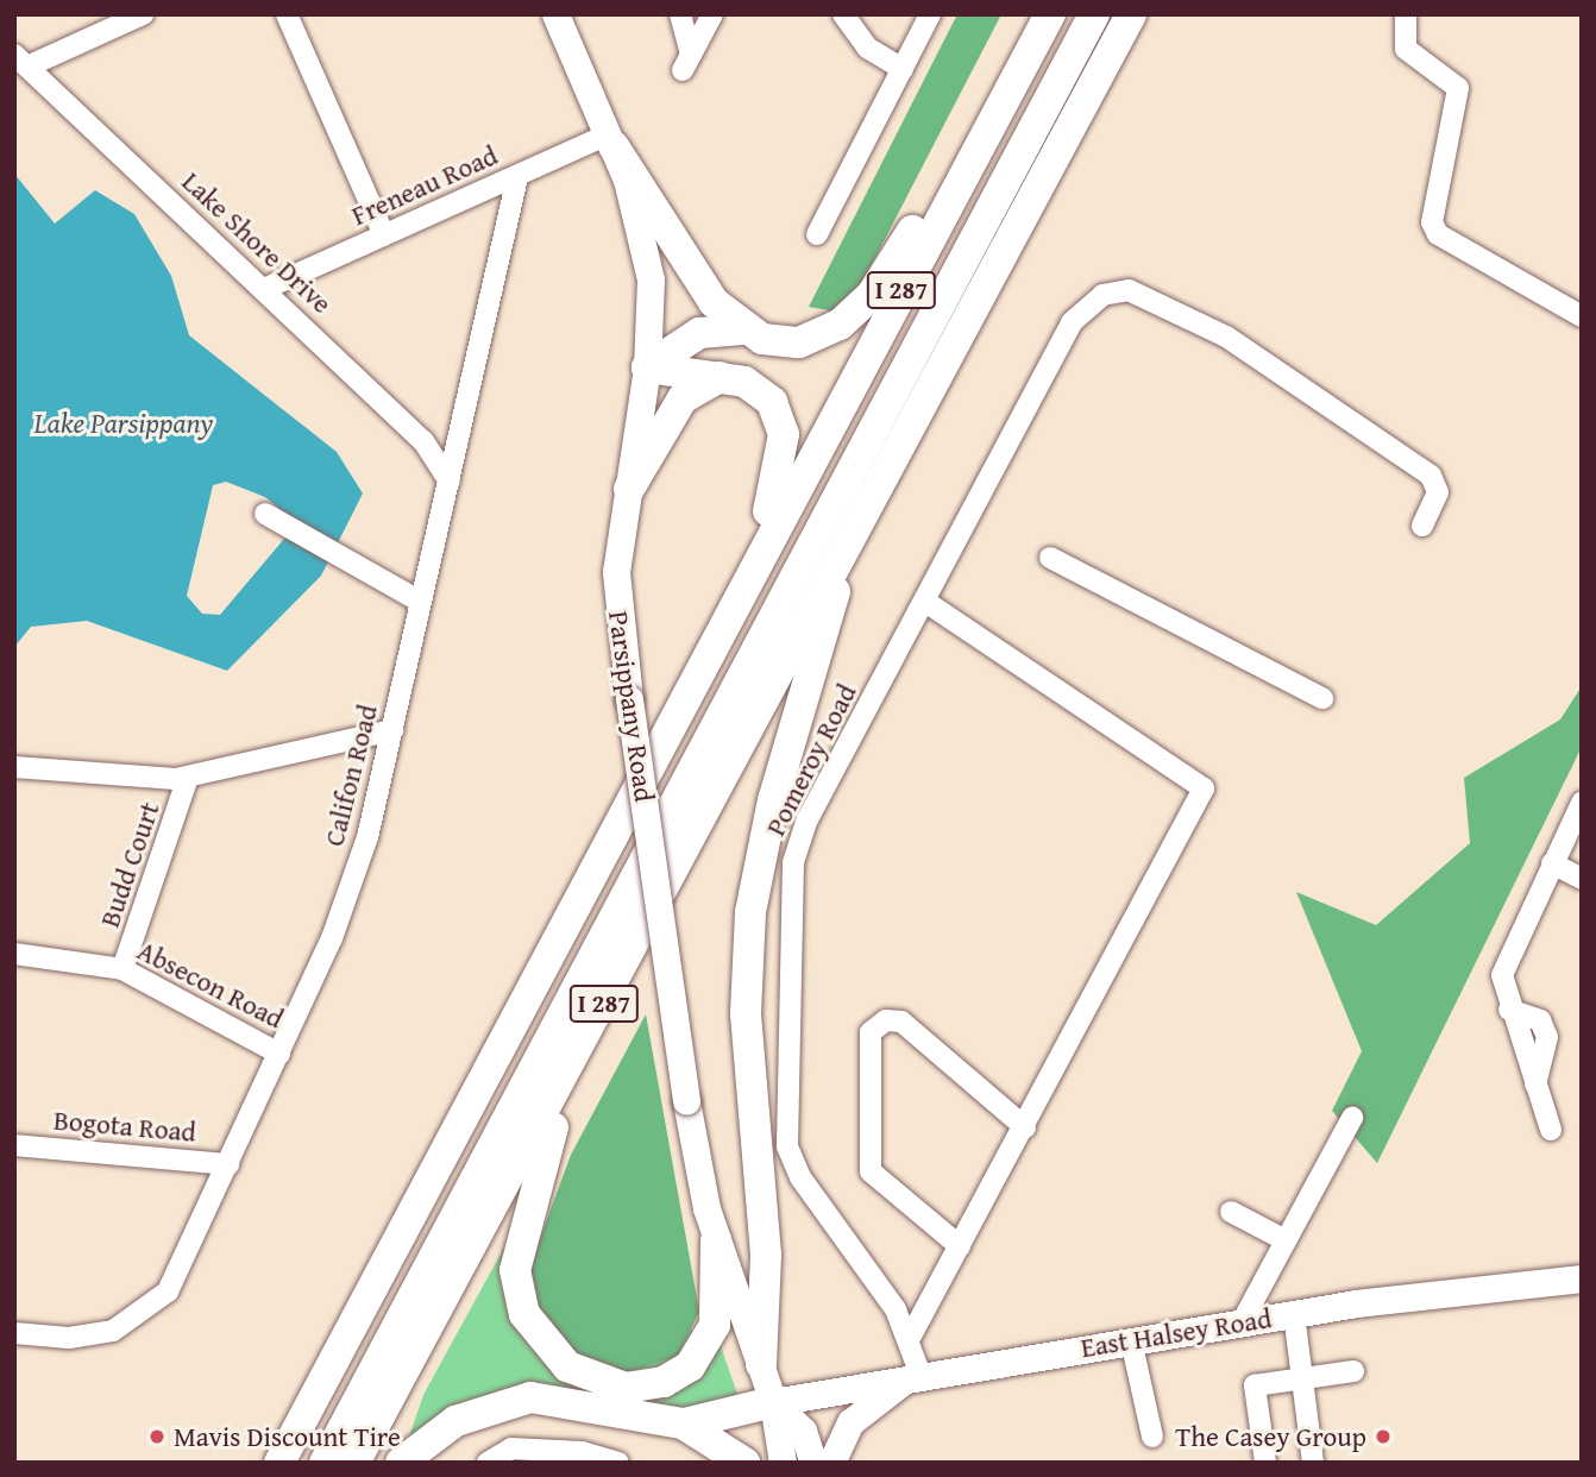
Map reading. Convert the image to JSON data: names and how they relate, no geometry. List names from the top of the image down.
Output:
{
  "streets": {
    "highway": ["I 287"],
    "main road": ["Parsippany Road", "East Halsey Road"],
    "street": [
      "Freneau Road",
      "Lake Shore Drive",
      "Pomeroy Road",
      "Califon Road",
      "Budd Court",
      "Absecon Road",
      "Bogota Road"
    ]
  },
  "crossings": [
    ["Freneau Road", "Lake Shore Drive"],
    ["Freneau Road", "Parsippany Road"],
    ["Freneau Road", "Califon Road"],
    ["Lake Shore Drive", "Califon Road"],
    ["Parsippany Road", "East Halsey Road"],
    ["Pomeroy Road", "East Halsey Road"],
    ["Califon Road", "Absecon Road"],
    ["Califon Road", "Bogota Road"],
    ["Budd Court", "Absecon Road"]
  ],
  "water": ["Lake Parsippany"],
  "places": ["Mavis Discount Tire", "The Casey Group"]
}
